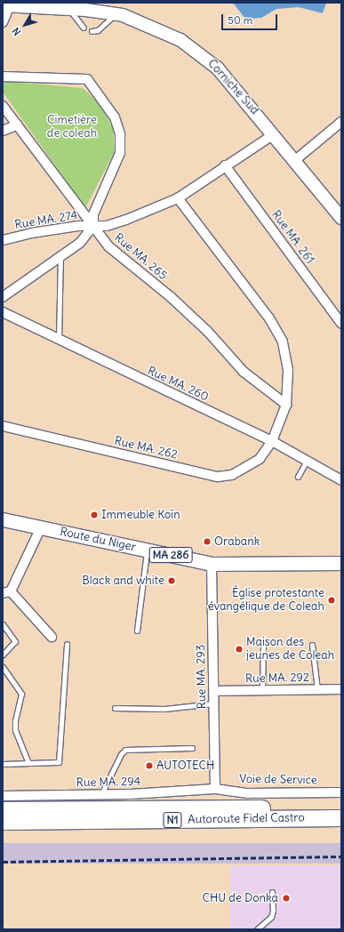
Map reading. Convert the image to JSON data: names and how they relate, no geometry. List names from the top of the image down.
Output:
{
  "streets": {
    "highway": ["Autoroute Fidel Castro", "N1"],
    "main road": ["Corniche Sud", "Route du Niger", "MA 286"],
    "street": [
      "Rue MA. 274",
      "Rue MA. 261",
      "Rue MA. 265",
      "Rue MA. 260",
      "Rue MA. 262",
      "Rue MA. 293",
      "Rue MA. 292",
      "Voie de Service",
      "Rue MA. 294"
    ]
  },
  "crossings": [
    ["Corniche Sud", "Rue MA. 274"],
    ["Rue MA. 274", "Rue MA. 261"],
    ["Rue MA. 274", "Rue MA. 265"],
    ["Rue MA. 274", "Rue MA. 262"],
    ["Rue MA. 265", "Rue MA. 262"],
    ["Rue MA. 260", "Rue MA. 262"],
    ["Route du Niger", "Rue MA. 293"],
    ["Rue MA. 293", "Rue MA. 292"],
    ["Rue MA. 293", "Voie de Service"],
    ["Rue MA. 293", "Rue MA. 294"],
    ["Voie de Service", "Rue MA. 294"],
    ["Voie de Service", "Autoroute Fidel Castro"]
  ],
  "parks": ["Cimetière de coleah"],
  "places": [
    "Immeuble Koïn",
    "Orabank",
    "Black and white",
    "Église protestante évangélique de Coleah",
    "Maison des jeunes de Coleah",
    "AUTOTECH",
    "CHU de Donka"
  ],
  "scale_bar": "50 m",
  "north": "bottom left"
}
